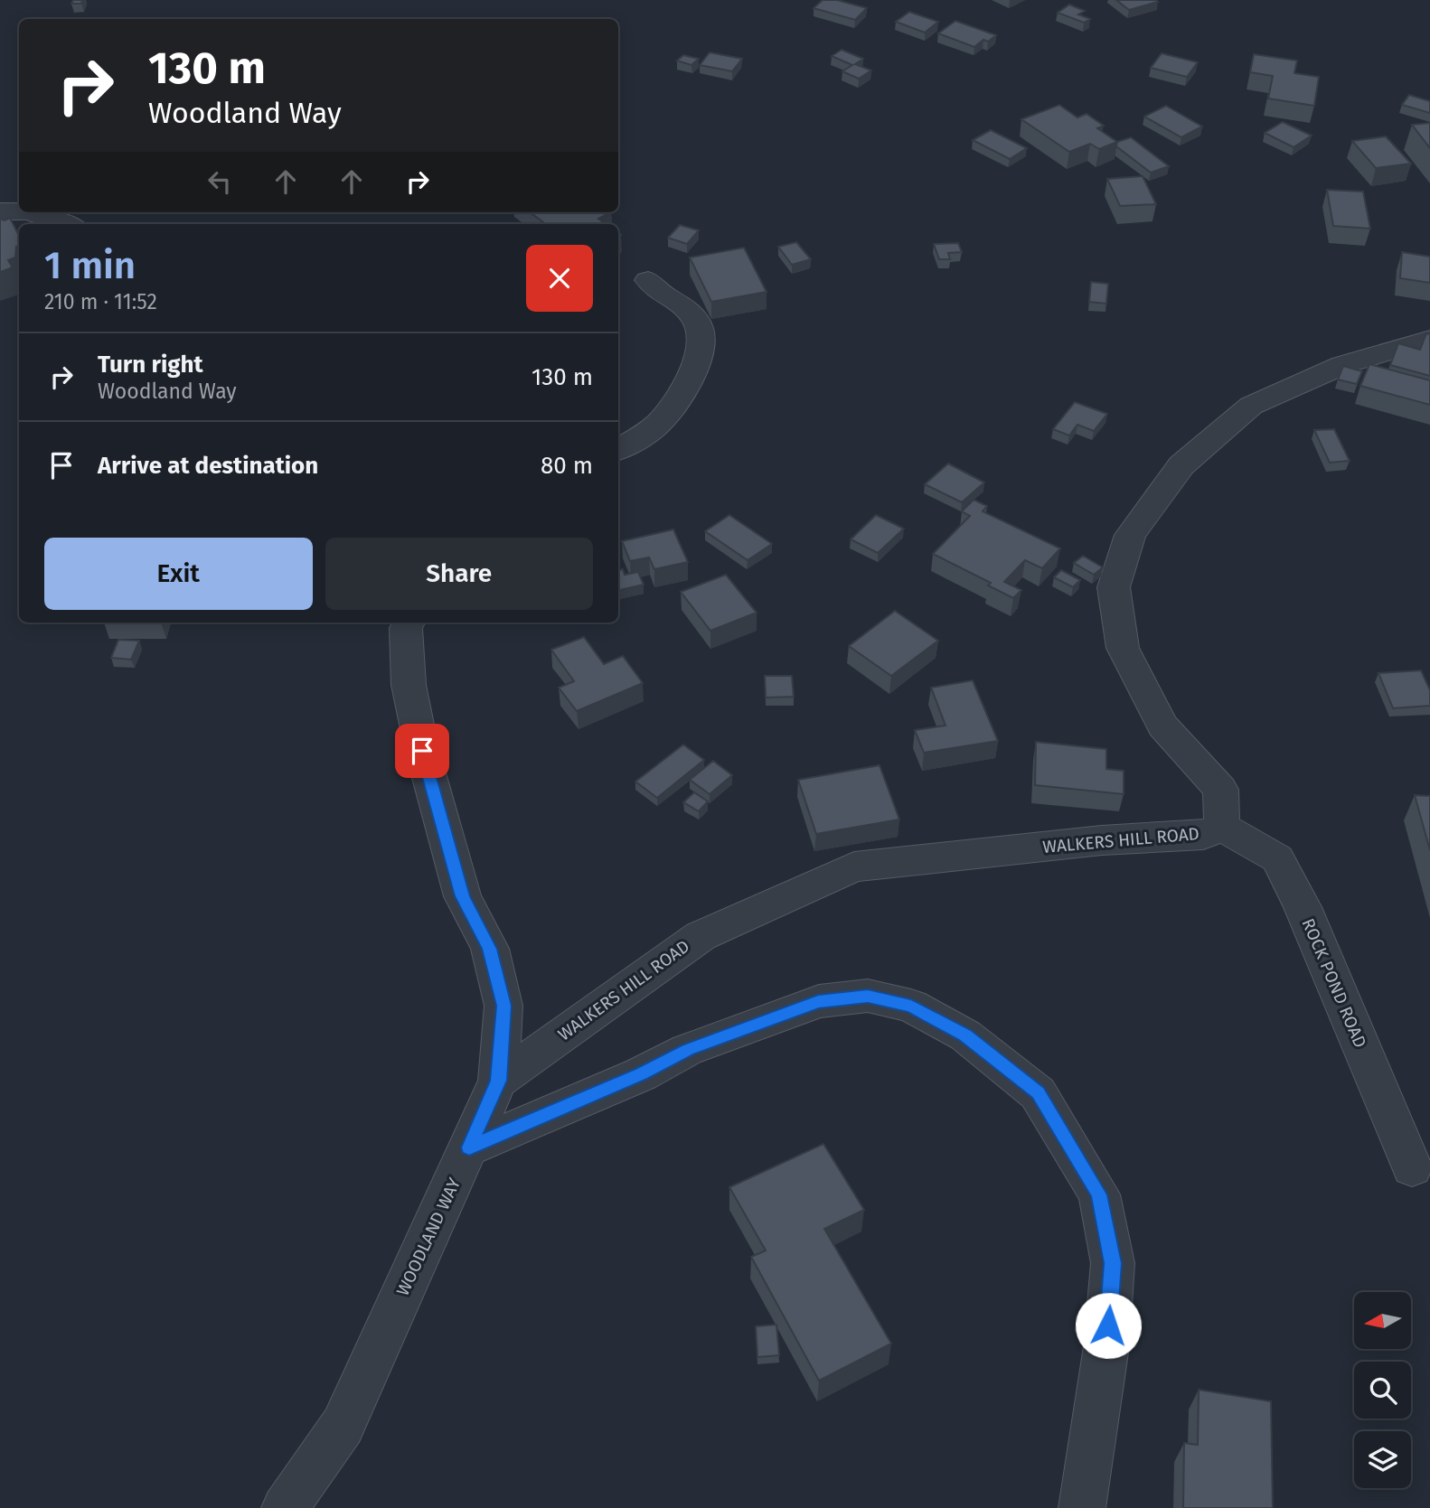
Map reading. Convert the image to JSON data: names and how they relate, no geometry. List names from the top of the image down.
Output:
{
  "streets": {
    "street": ["WALKERS HILL ROAD", "ROCK POND ROAD", "WOODLAND WAY"]
  },
  "crossings": [
    ["WALKERS HILL ROAD", "ROCK POND ROAD"],
    ["WALKERS HILL ROAD", "WOODLAND WAY"]
  ],
  "north": "left",
  "page": {
    "turn": ["130 m", "Woodland Way"],
    "heading": ["1 min", "210 m · 11:52"],
    "list": [
      {
        "name": "Turn right",
        "note": "Woodland Way",
        "value": "130 m"
      },
      {
        "name": "Arrive at destination",
        "value": "80 m"
      }
    ],
    "buttons": ["Exit", "Share"]
  }
}
